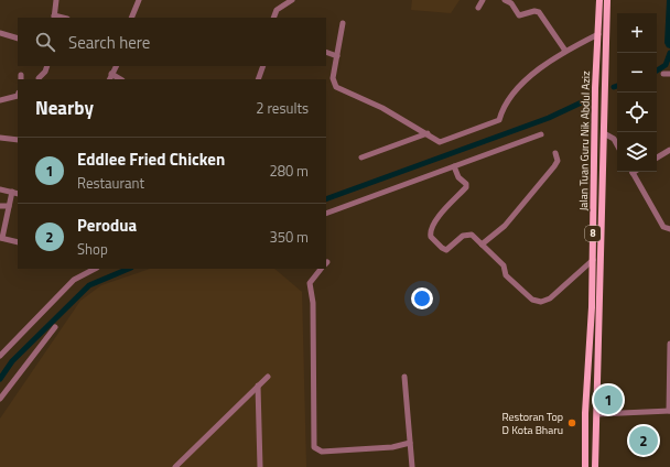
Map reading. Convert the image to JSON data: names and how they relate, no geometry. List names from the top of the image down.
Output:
{
  "streets": {
    "main road": ["Jalan Tuan Guru Nik Abdul Aziz", "8"]
  },
  "places": ["Restoran Top D Kota Bharu"],
  "page": {
    "map_buttons": ["+", "−"],
    "search": "Search here",
    "heading": ["Nearby", "2 results"],
    "list": [
      {
        "mark": "1",
        "name": "Eddlee Fried Chicken",
        "note": "Restaurant",
        "value": "280 m"
      },
      {
        "mark": "2",
        "name": "Perodua",
        "note": "Shop",
        "value": "350 m"
      }
    ],
    "pins": ["1", "2"]
  }
}
